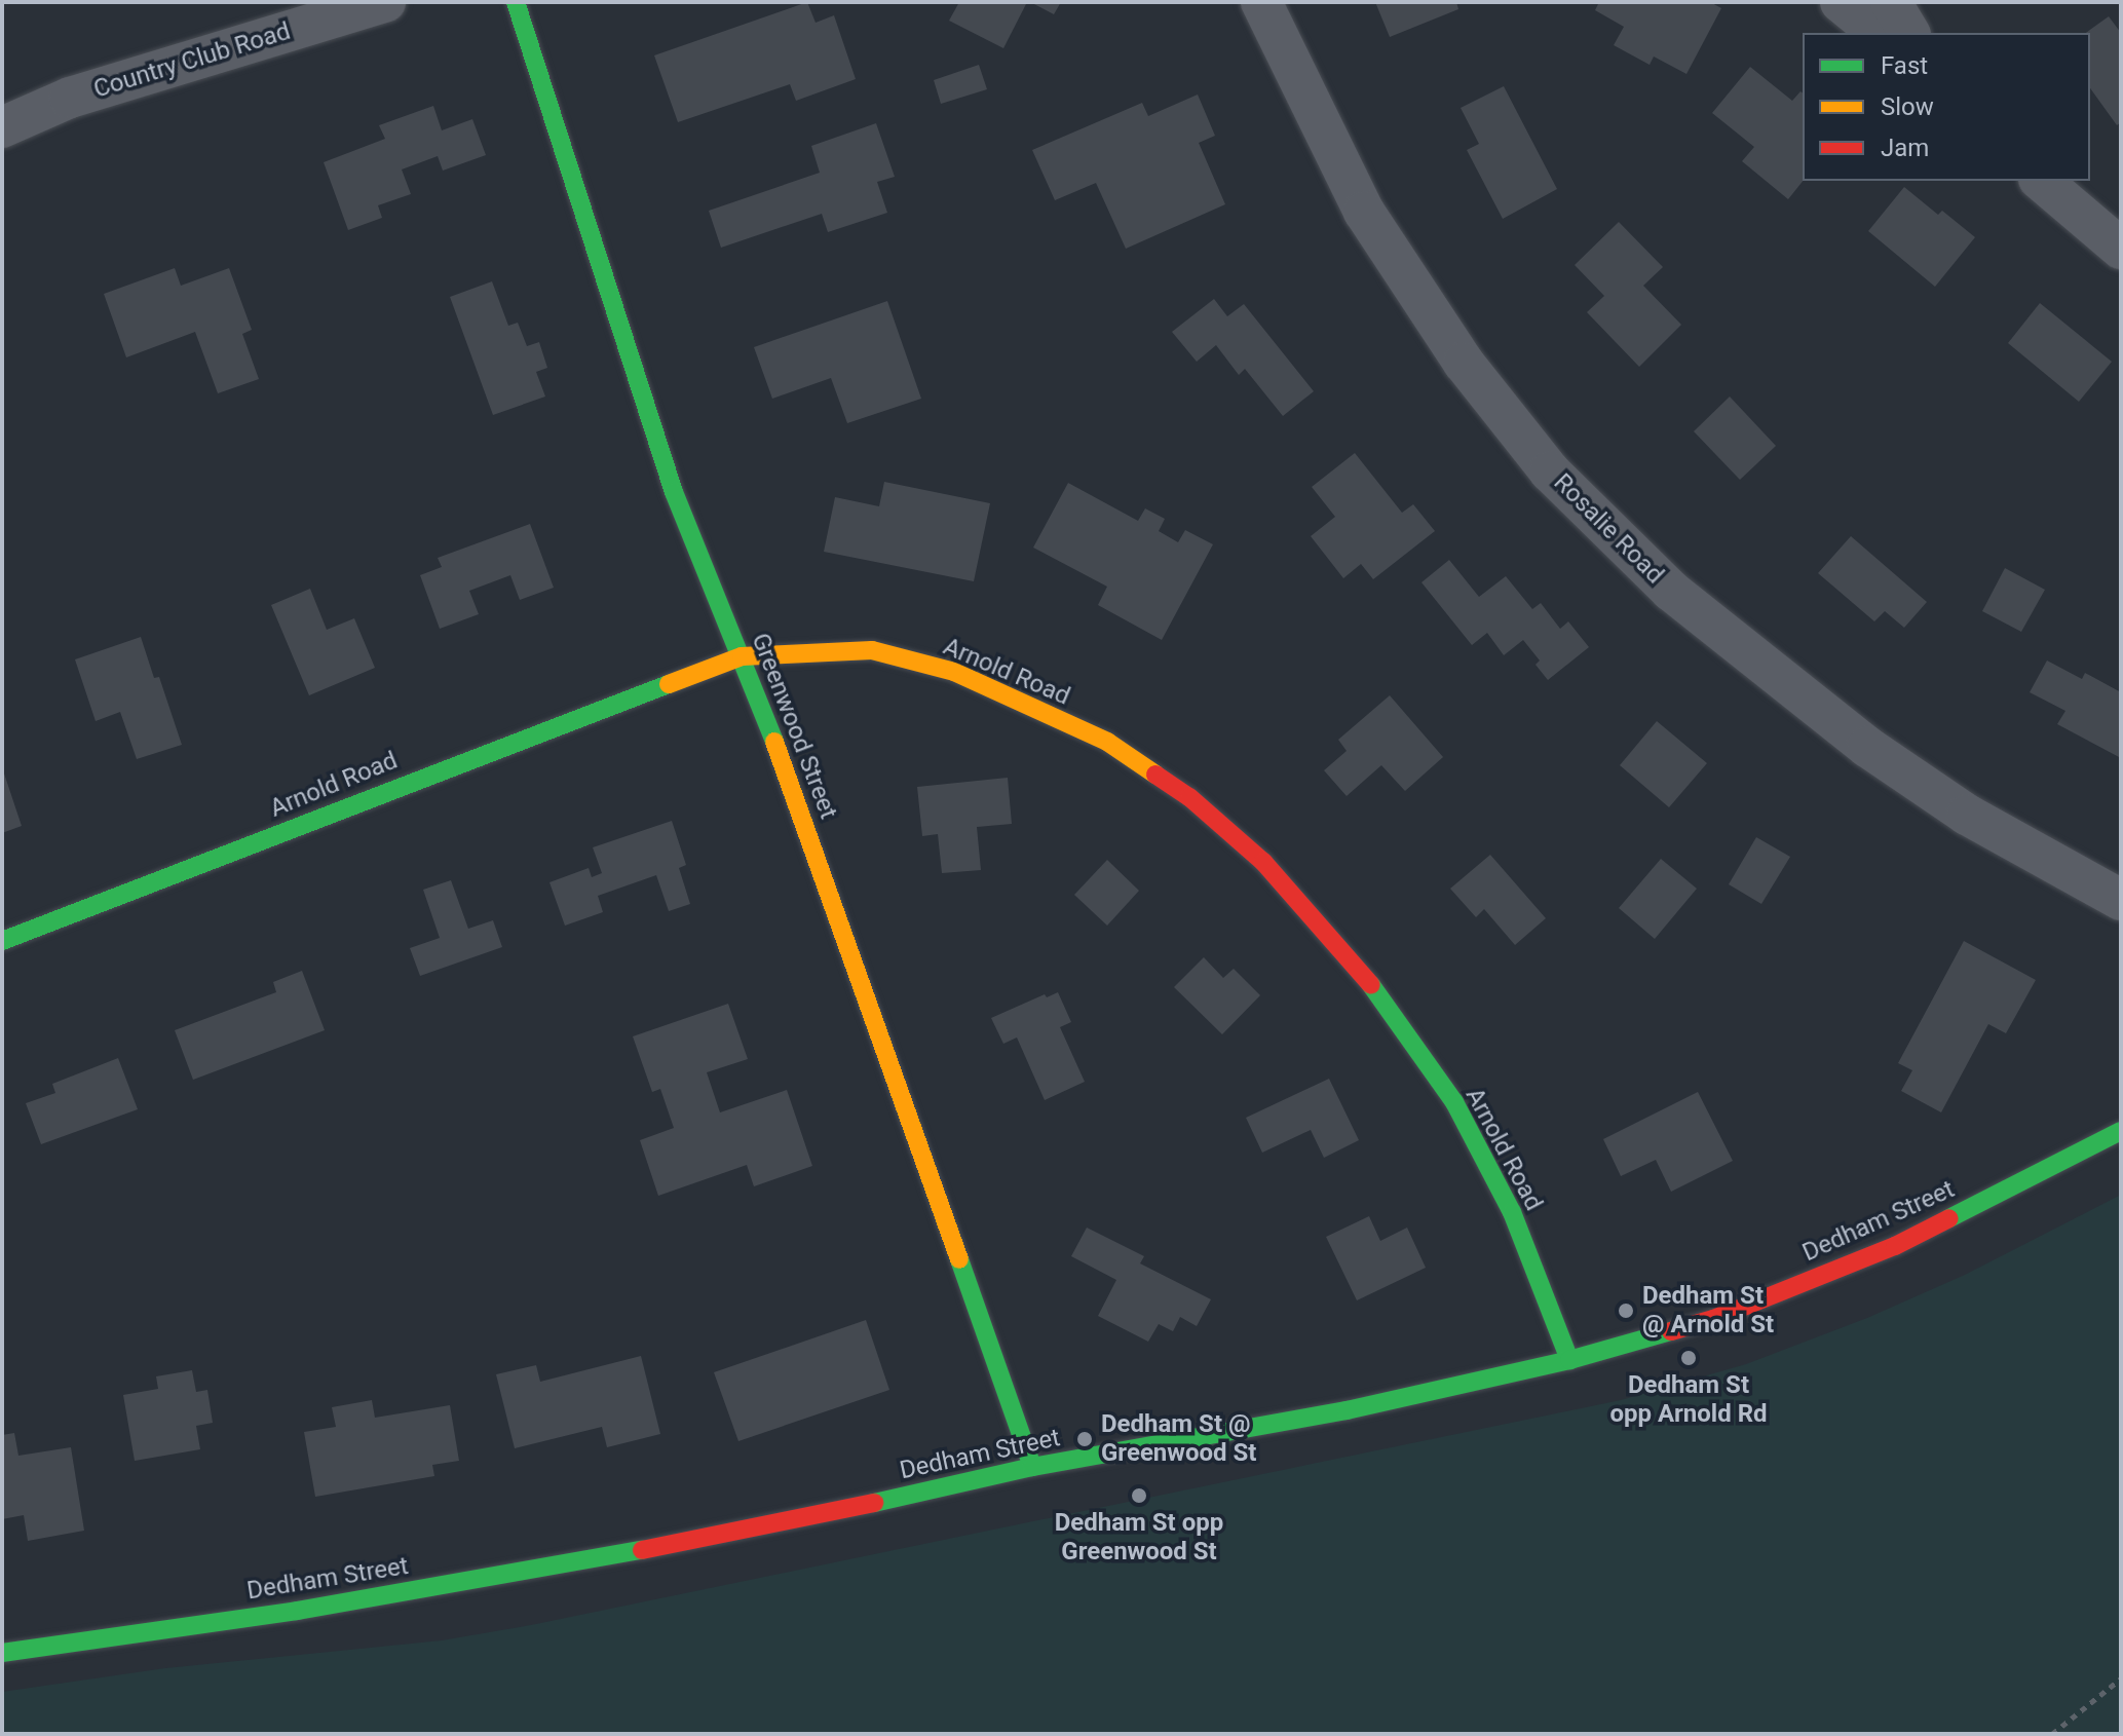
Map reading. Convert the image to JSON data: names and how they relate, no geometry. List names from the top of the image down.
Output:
{
  "streets": {
    "street": [
      "Country Club Road",
      "Rosalie Road",
      "Arnold Road",
      "Greenwood Street",
      "Dedham Street"
    ]
  },
  "crossings": [
    ["Arnold Road", "Greenwood Street"],
    ["Arnold Road", "Dedham Street"],
    ["Greenwood Street", "Dedham Street"]
  ],
  "places": [
    "Dedham St @ Arnold St",
    "Dedham St opp Arnold Rd",
    "Dedham St @ Greenwood St",
    "Dedham St opp Greenwood St"
  ],
  "legend": ["Fast", "Slow", "Jam"]
}
